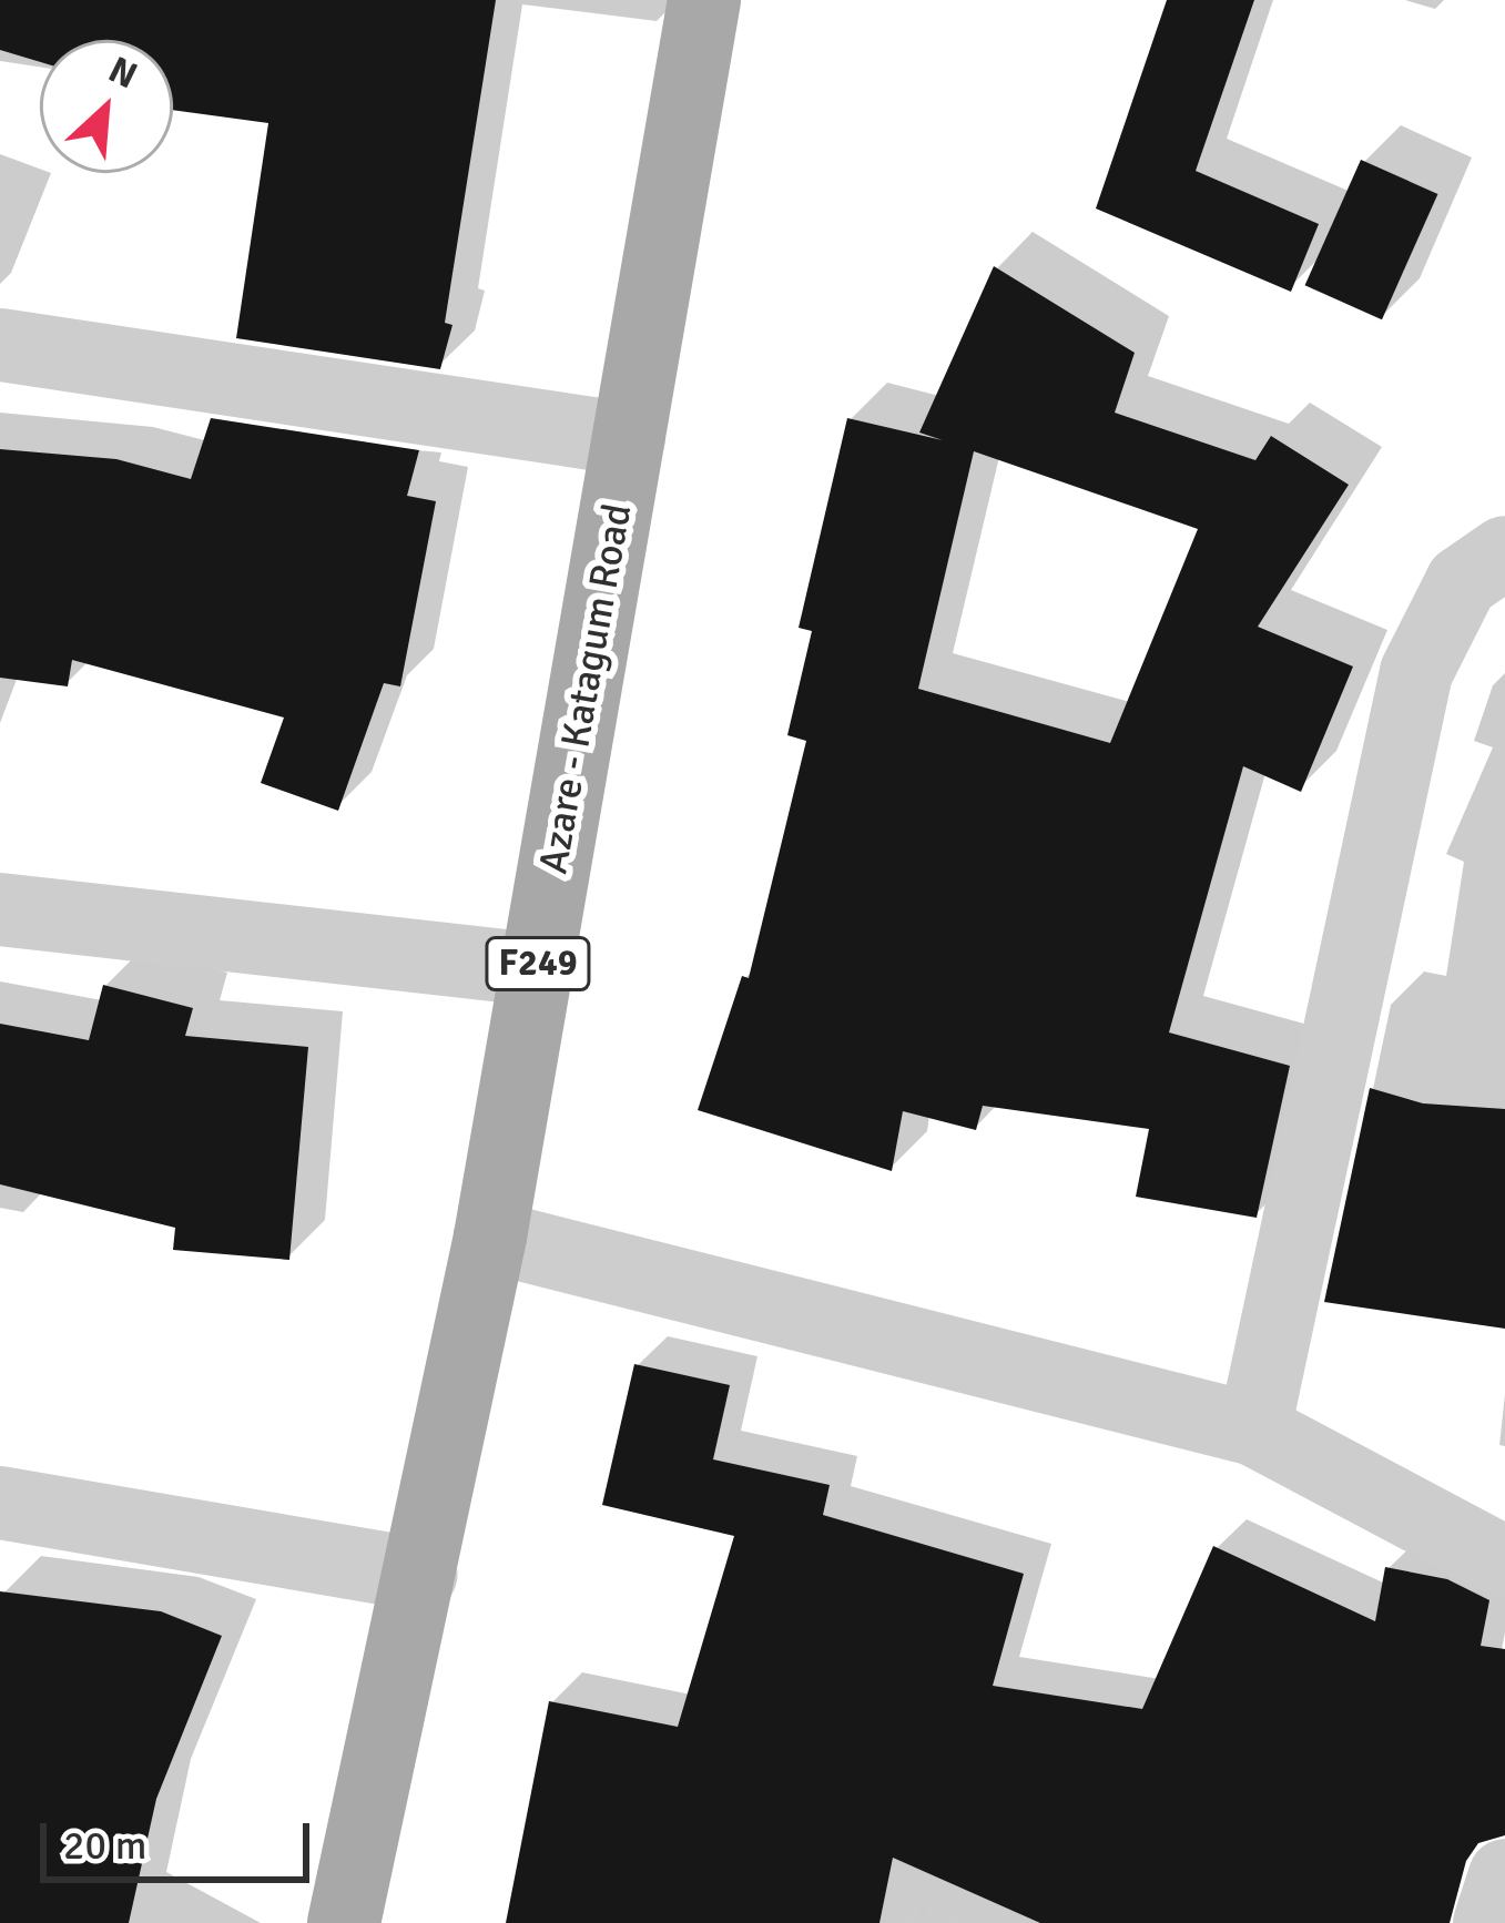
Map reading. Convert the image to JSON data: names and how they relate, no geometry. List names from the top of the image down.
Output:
{
  "streets": {
    "main road": ["Azare - Katagum Road", "F249"]
  },
  "scale_bar": "20 m",
  "north": "top right"
}
